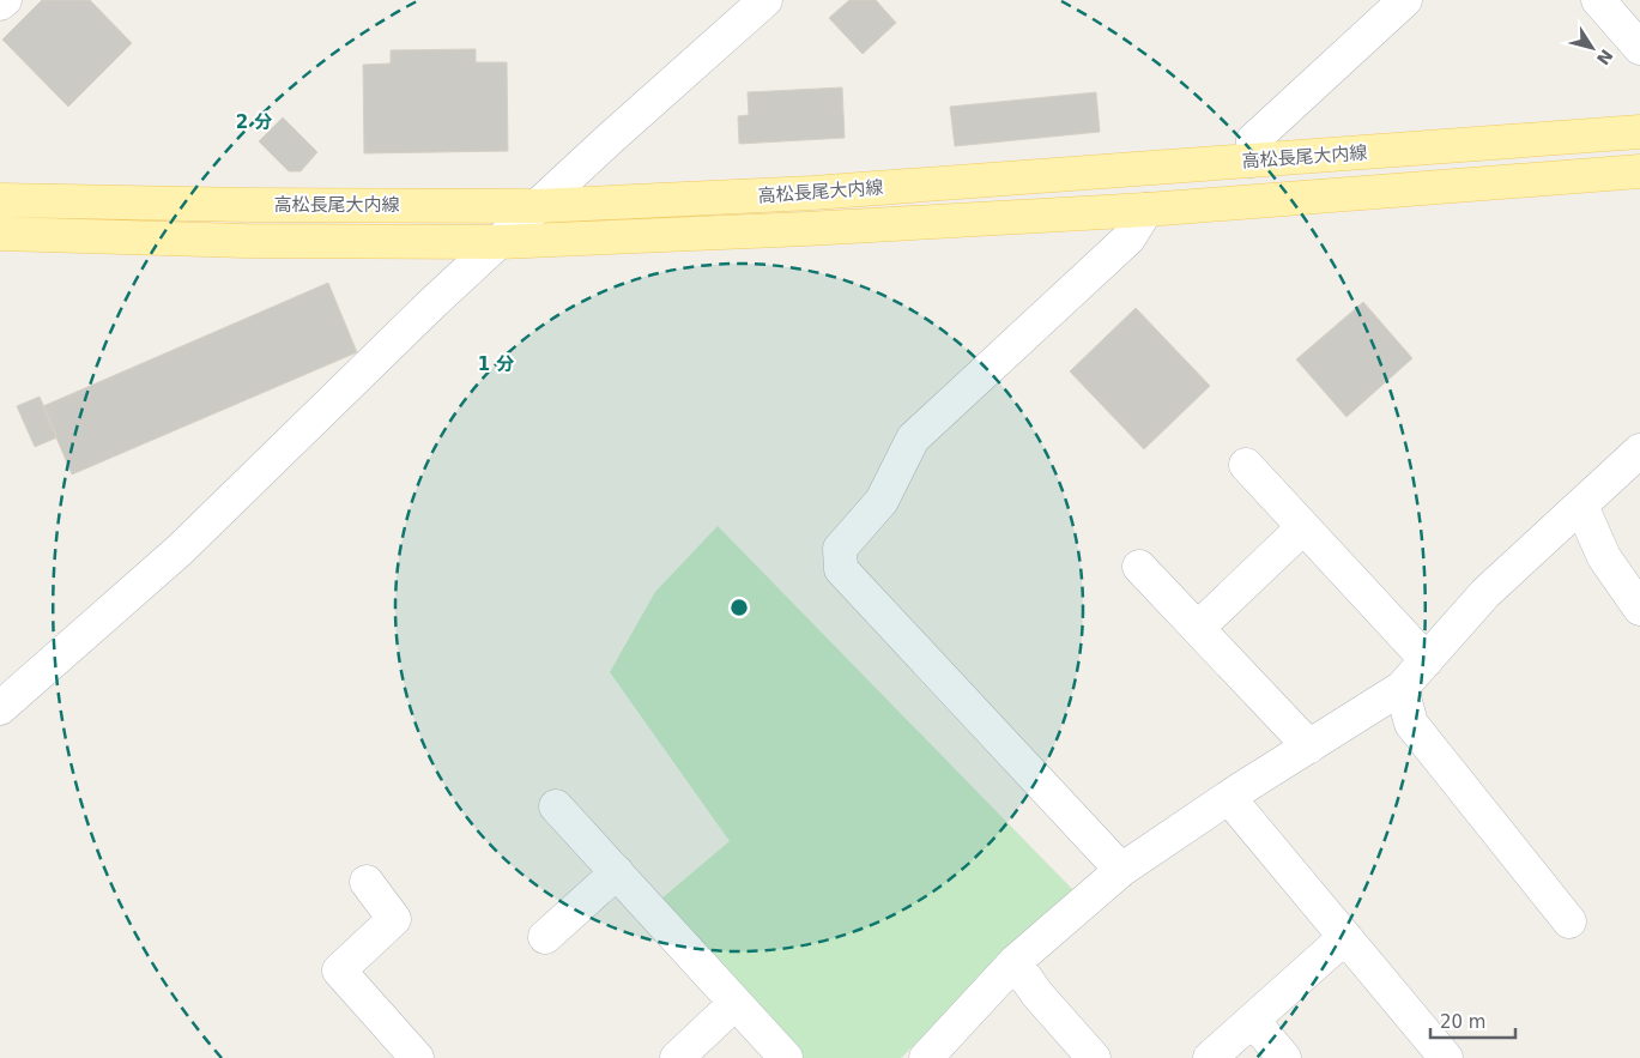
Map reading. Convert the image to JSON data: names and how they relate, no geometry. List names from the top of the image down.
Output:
{
  "streets": {
    "main road": ["高松長尾大内線"]
  },
  "scale_bar": "20 m",
  "north": "bottom right",
  "rings": ["2 分", "1 分"]
}
